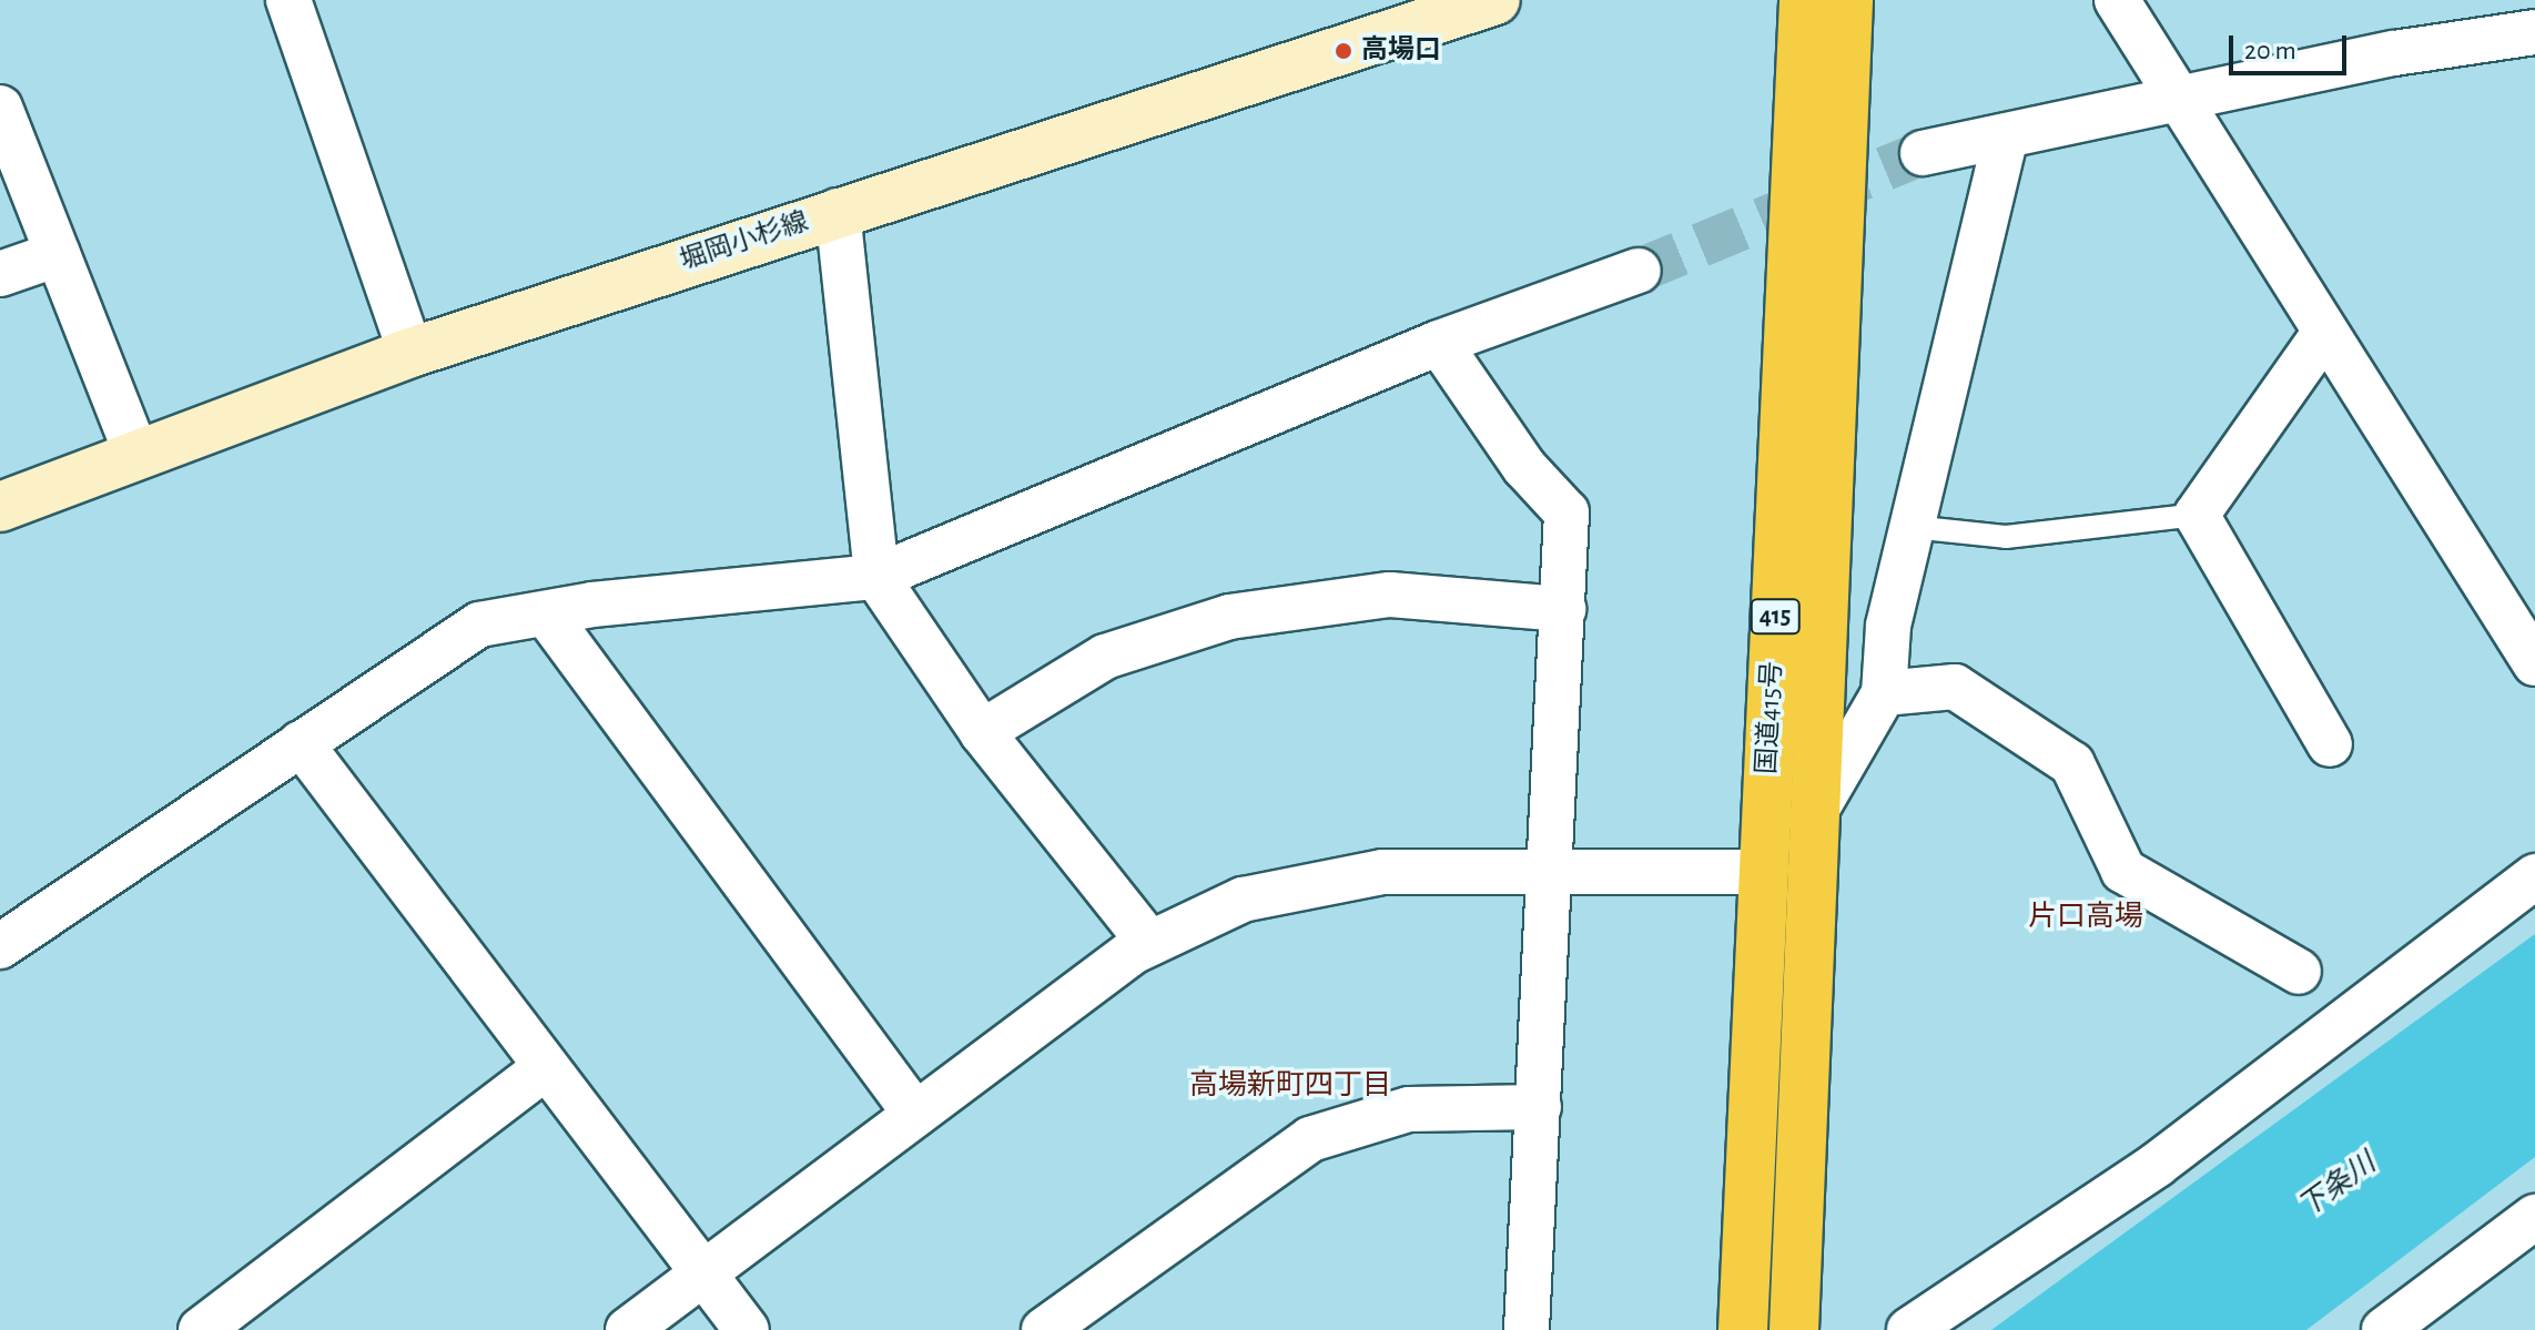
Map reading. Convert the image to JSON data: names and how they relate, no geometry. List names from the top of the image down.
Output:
{
  "streets": {
    "highway": ["415", "国道415号"],
    "main road": ["堀岡小杉線"]
  },
  "districts": ["片口高場", "高場新町四丁目"],
  "water": ["下条川"],
  "places": ["高場口"],
  "scale_bar": "20 m"
}
